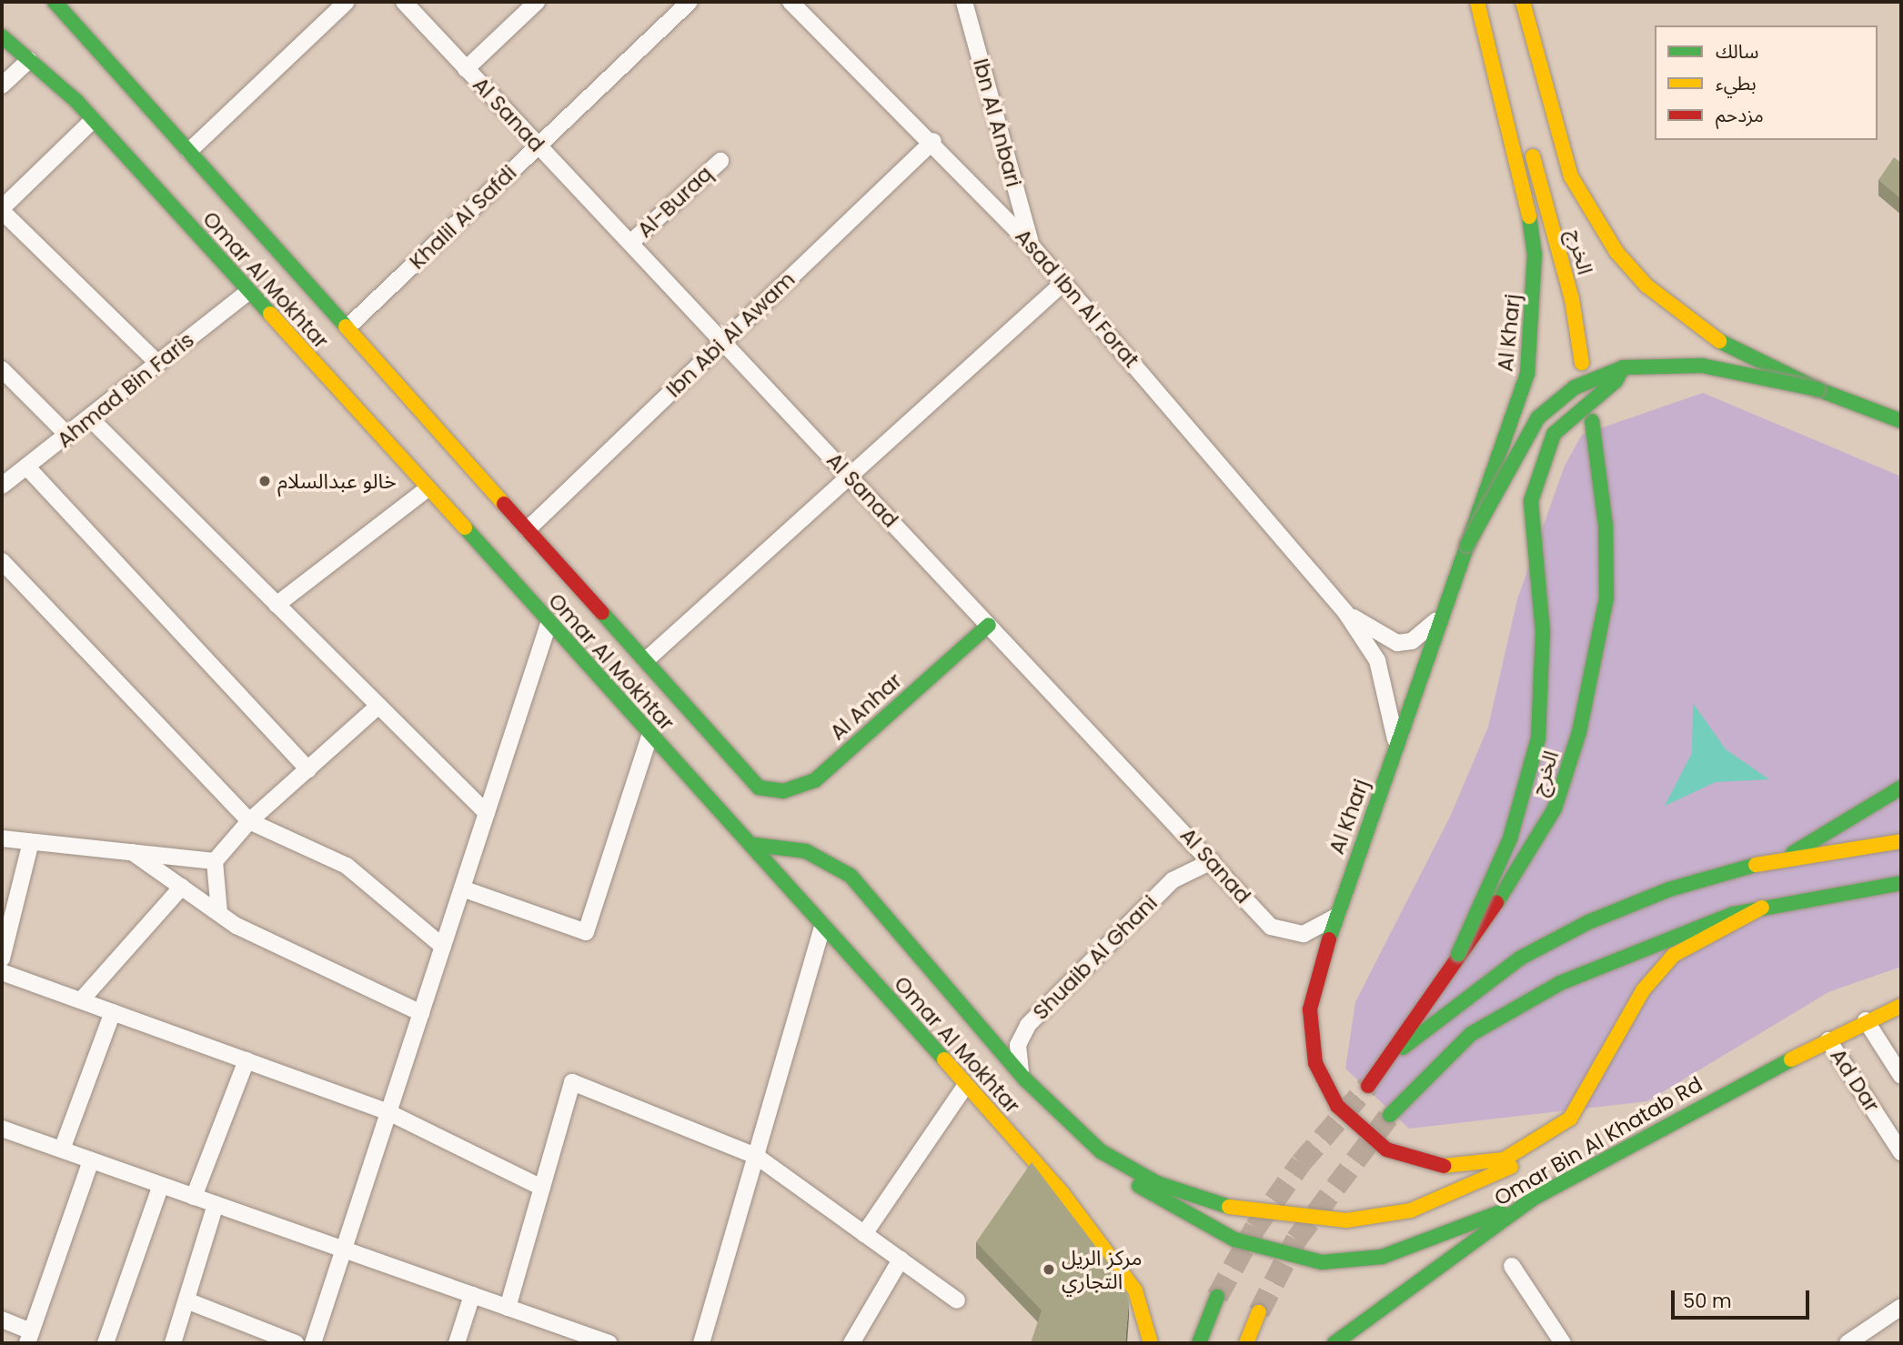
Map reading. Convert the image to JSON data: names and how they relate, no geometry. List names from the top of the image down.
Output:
{
  "streets": {
    "main road": [
      "الخرج",
      "Omar Al Mokhtar",
      "Al Kharj",
      "Al Anhar",
      "Omar Bin Al Khatab Rd"
    ],
    "street": [
      "Al Sanad",
      "Ibn Al Anbari",
      "Al-Buraq",
      "Khalil Al Safdi",
      "Asad Ibn Al Forat",
      "Ibn Abi Al Awam",
      "Ahmad Bin Faris",
      "Shuaib Al Ghani",
      "Ad Dar"
    ]
  },
  "crossings": [
    ["Al Sanad", "Al-Buraq"],
    ["Al Sanad", "Khalil Al Safdi"],
    ["Al Sanad", "Al Kharj"],
    ["Al Sanad", "Ibn Abi Al Awam"],
    ["Al Sanad", "Al Anhar"],
    ["Al Sanad", "Shuaib Al Ghani"],
    ["Ibn Al Anbari", "Asad Ibn Al Forat"],
    ["Khalil Al Safdi", "Omar Al Mokhtar"],
    ["Omar Al Mokhtar", "Ibn Abi Al Awam"],
    ["Omar Al Mokhtar", "Ahmad Bin Faris"],
    ["Omar Al Mokhtar", "Al Anhar"],
    ["Asad Ibn Al Forat", "Al Kharj"],
    ["Asad Ibn Al Forat", "Ibn Abi Al Awam"],
    ["Ad Dar", "Omar Bin Al Khatab Rd"]
  ],
  "places": ["خالو عبدالسلام", "مركز الريل التجاري"],
  "legend": ["سالك", "بطيء", "مزدحم"],
  "scale_bar": "50 m"
}
